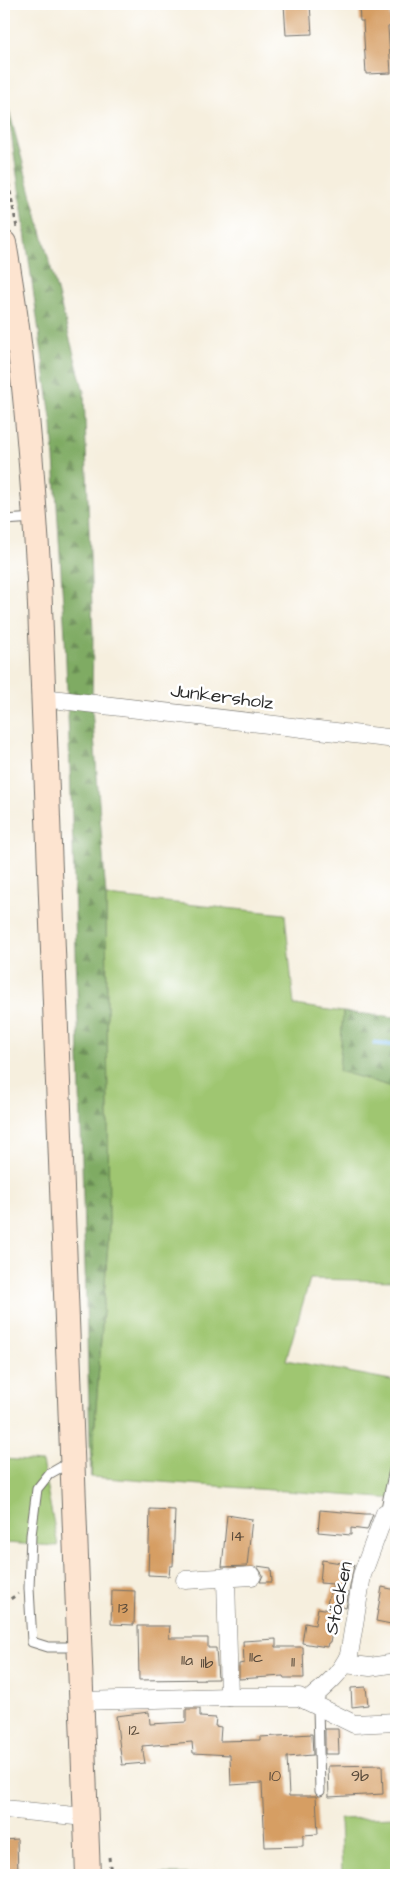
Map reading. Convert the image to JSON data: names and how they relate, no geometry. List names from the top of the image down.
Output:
{
  "streets": {
    "street": ["Junkersholz", "Stöcken"]
  },
  "house_numbers": [
    "14",
    "13",
    "11c",
    "11a",
    "11",
    "11b",
    "12",
    "10",
    "9b"
  ]
}
